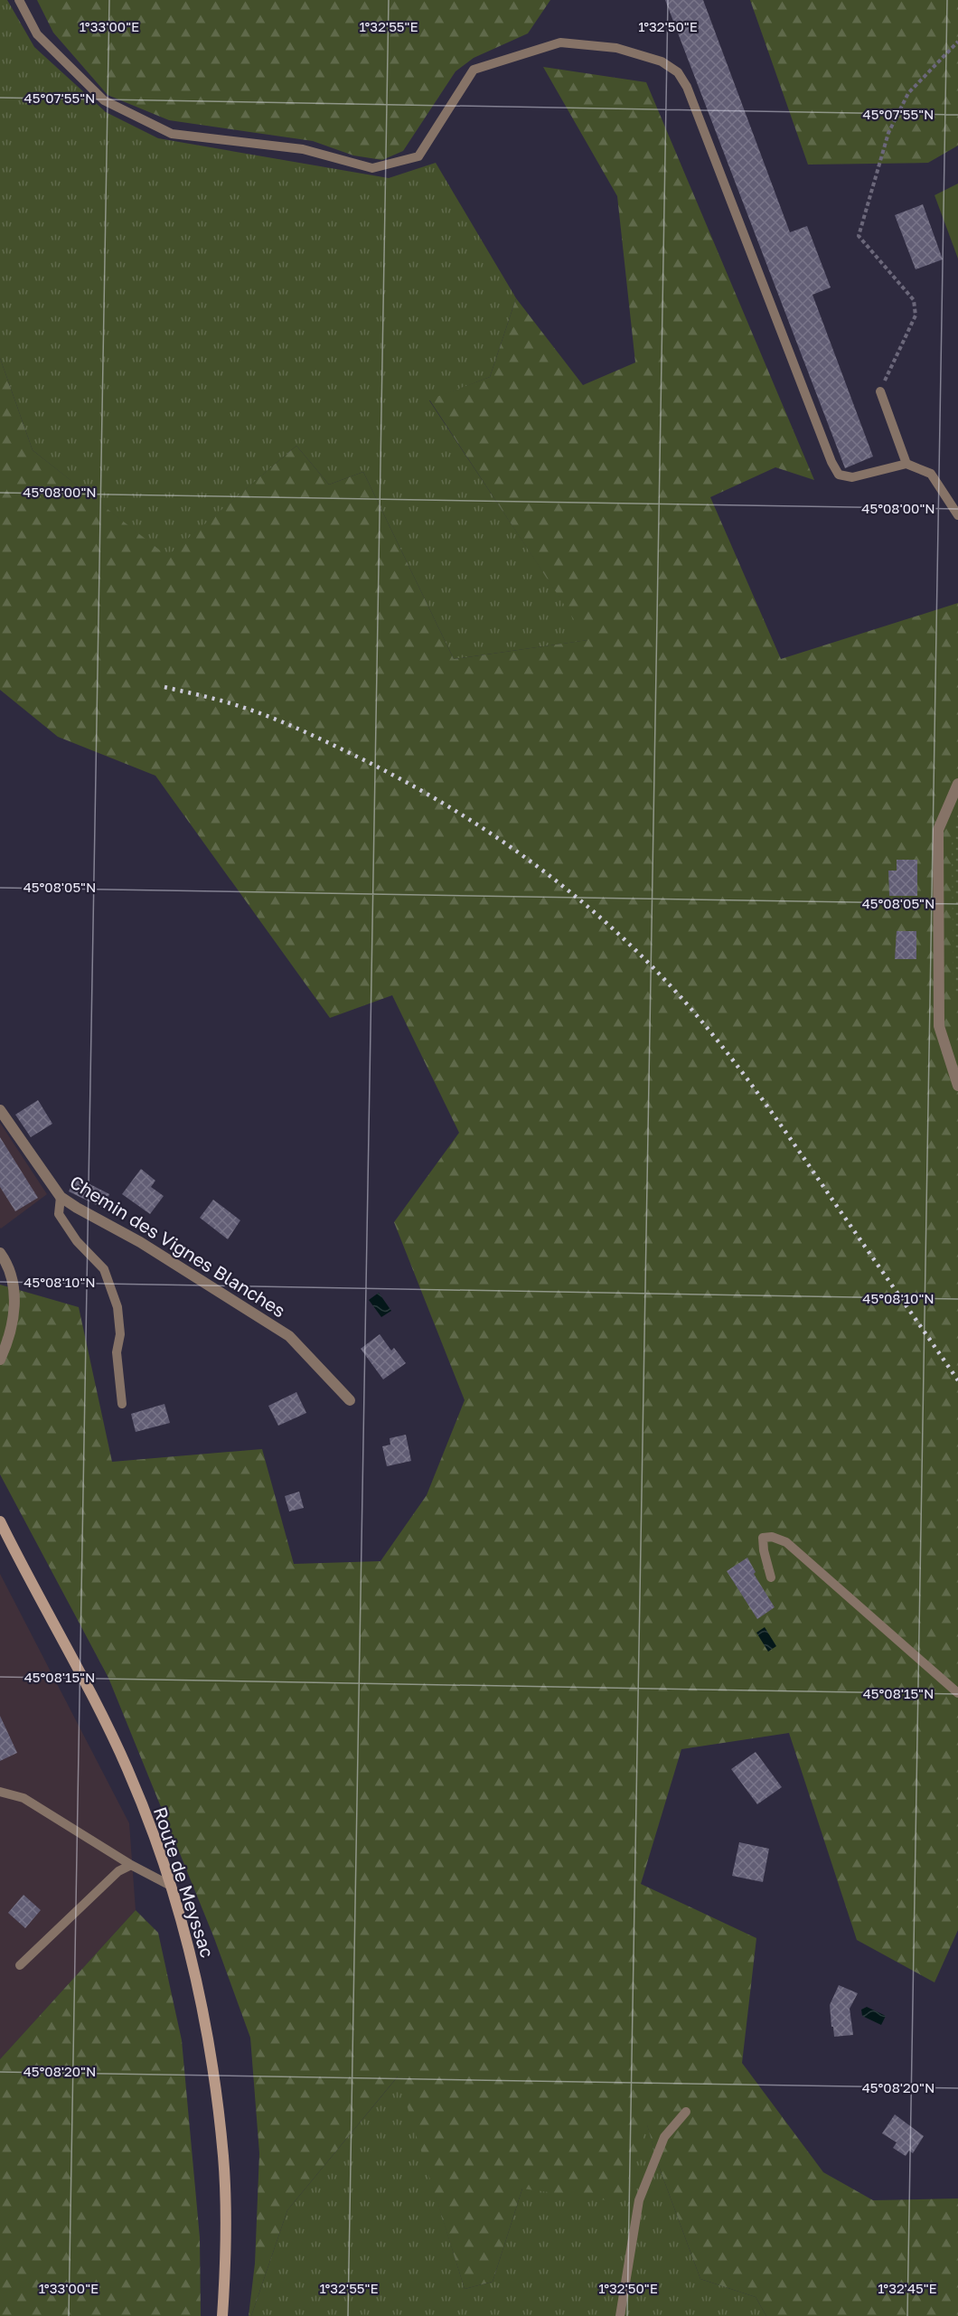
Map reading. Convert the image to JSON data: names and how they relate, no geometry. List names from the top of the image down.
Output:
{
  "streets": {
    "main road": ["Route de Meyssac"],
    "street": ["Chemin des Vignes Blanches"]
  },
  "coordinates": [
    "1°33'00\"E",
    "1°32'55\"E",
    "1°32'50\"E",
    "45°07'55\"N",
    "45°08'00\"N",
    "45°08'05\"N",
    "45°08'10\"N",
    "45°08'15\"N",
    "45°08'20\"N",
    "1°32'45\"E"
  ]
}
